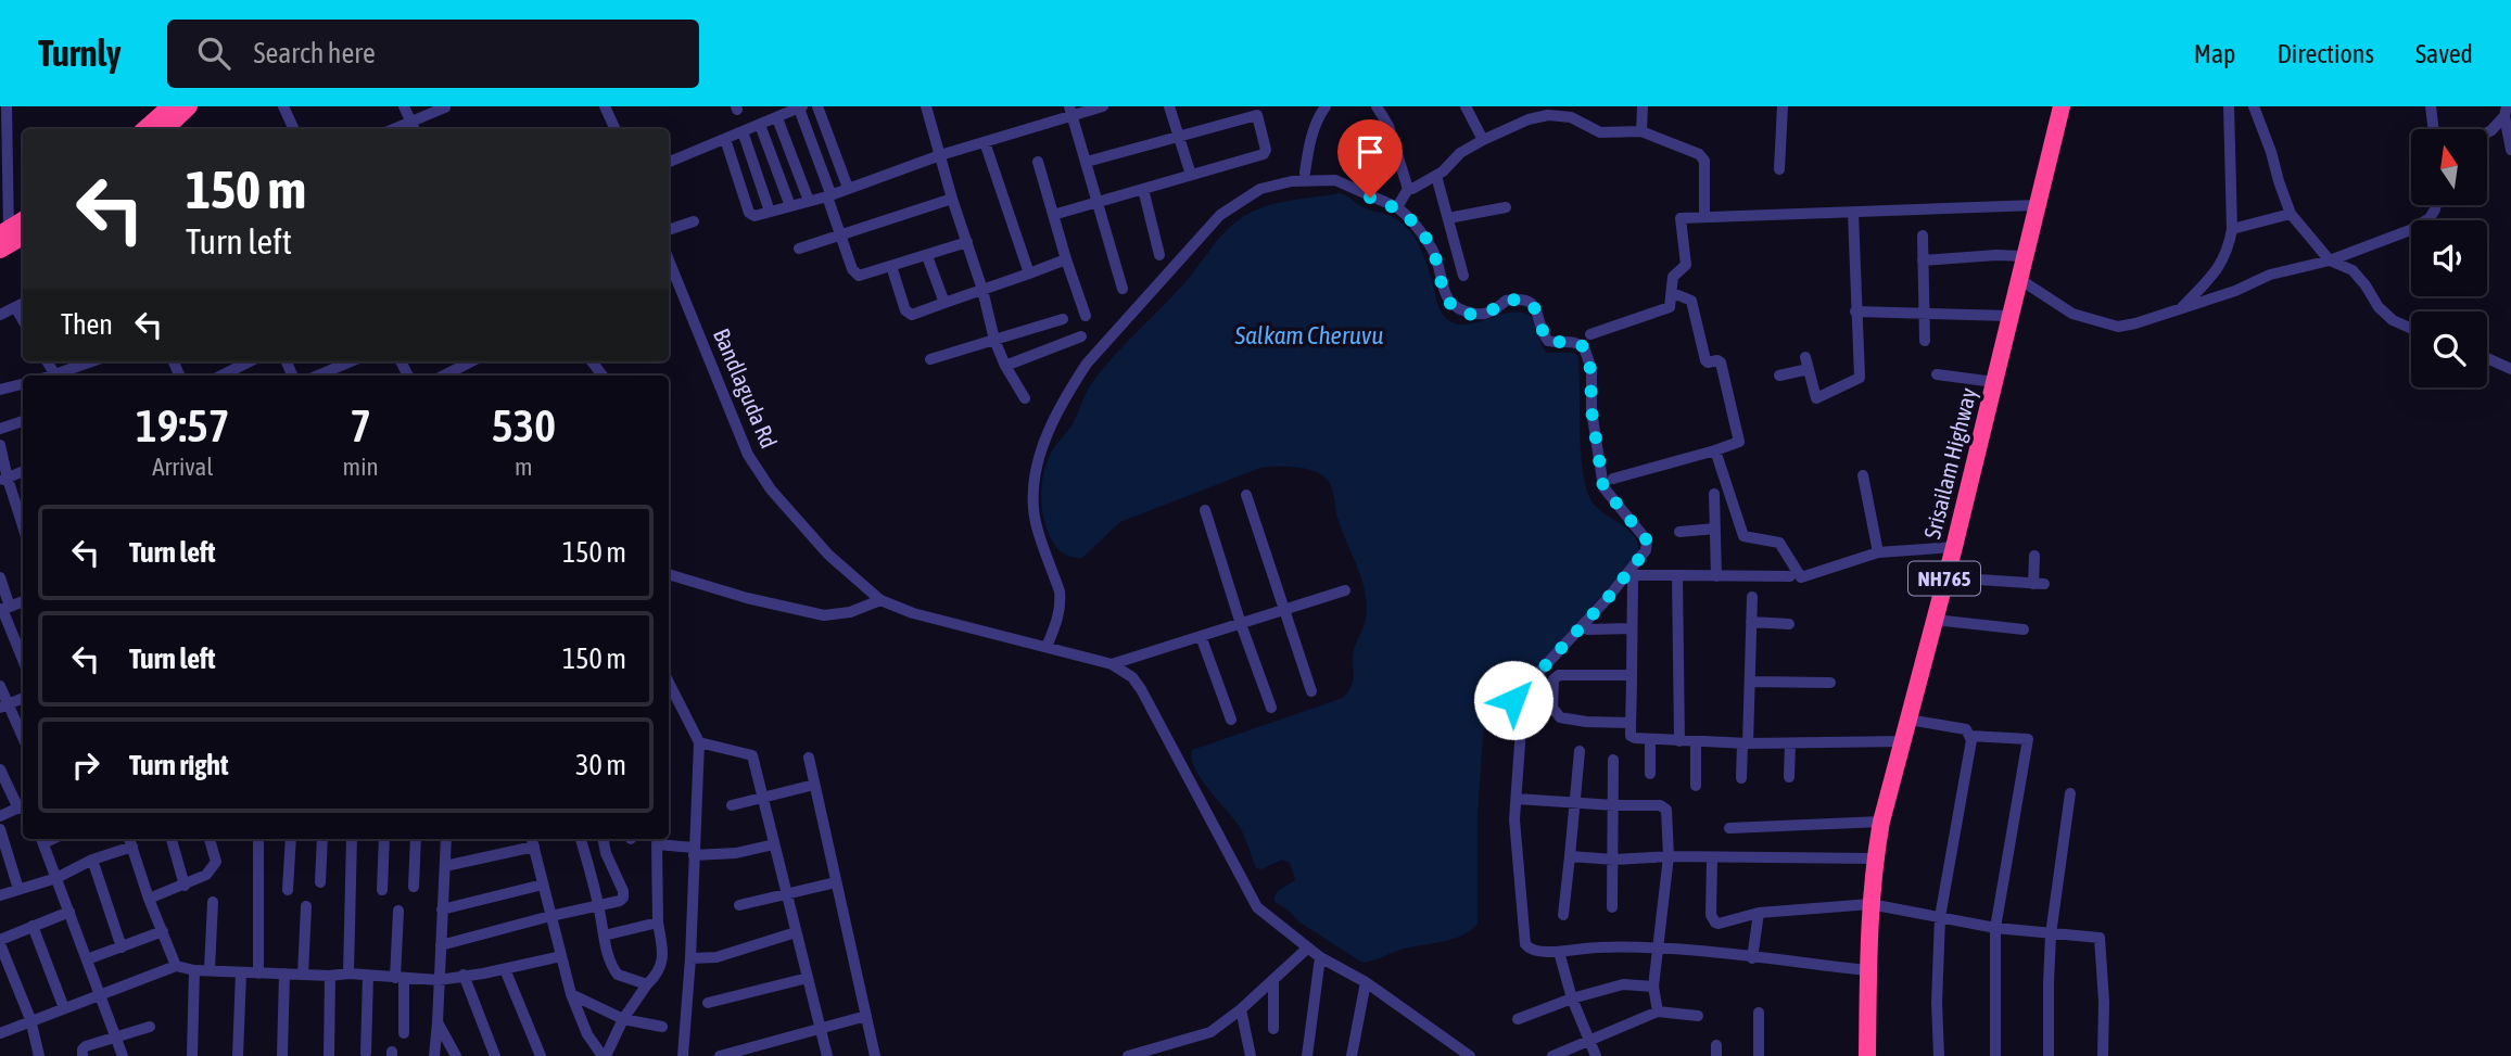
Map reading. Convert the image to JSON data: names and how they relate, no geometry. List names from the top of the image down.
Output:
{
  "streets": {
    "highway": ["Srisailam Highway", "NH765"],
    "street": ["Bandlaguda Rd"]
  },
  "water": ["Salkam Cheruvu"],
  "north": "top",
  "page": {
    "header": "Turnly",
    "search": "Search here",
    "nav": ["Map", "Directions", "Saved"],
    "turn": ["150 m", "Turn left"],
    "then": "Then",
    "eta": [
      "19:57",
      "Arrival",
      "7",
      "min",
      "530",
      "m"
    ],
    "list": [
      {
        "name": "Turn left",
        "value": "150 m"
      },
      {
        "name": "Turn left",
        "value": "150 m"
      },
      {
        "name": "Turn right",
        "value": "30 m"
      }
    ]
  }
}
